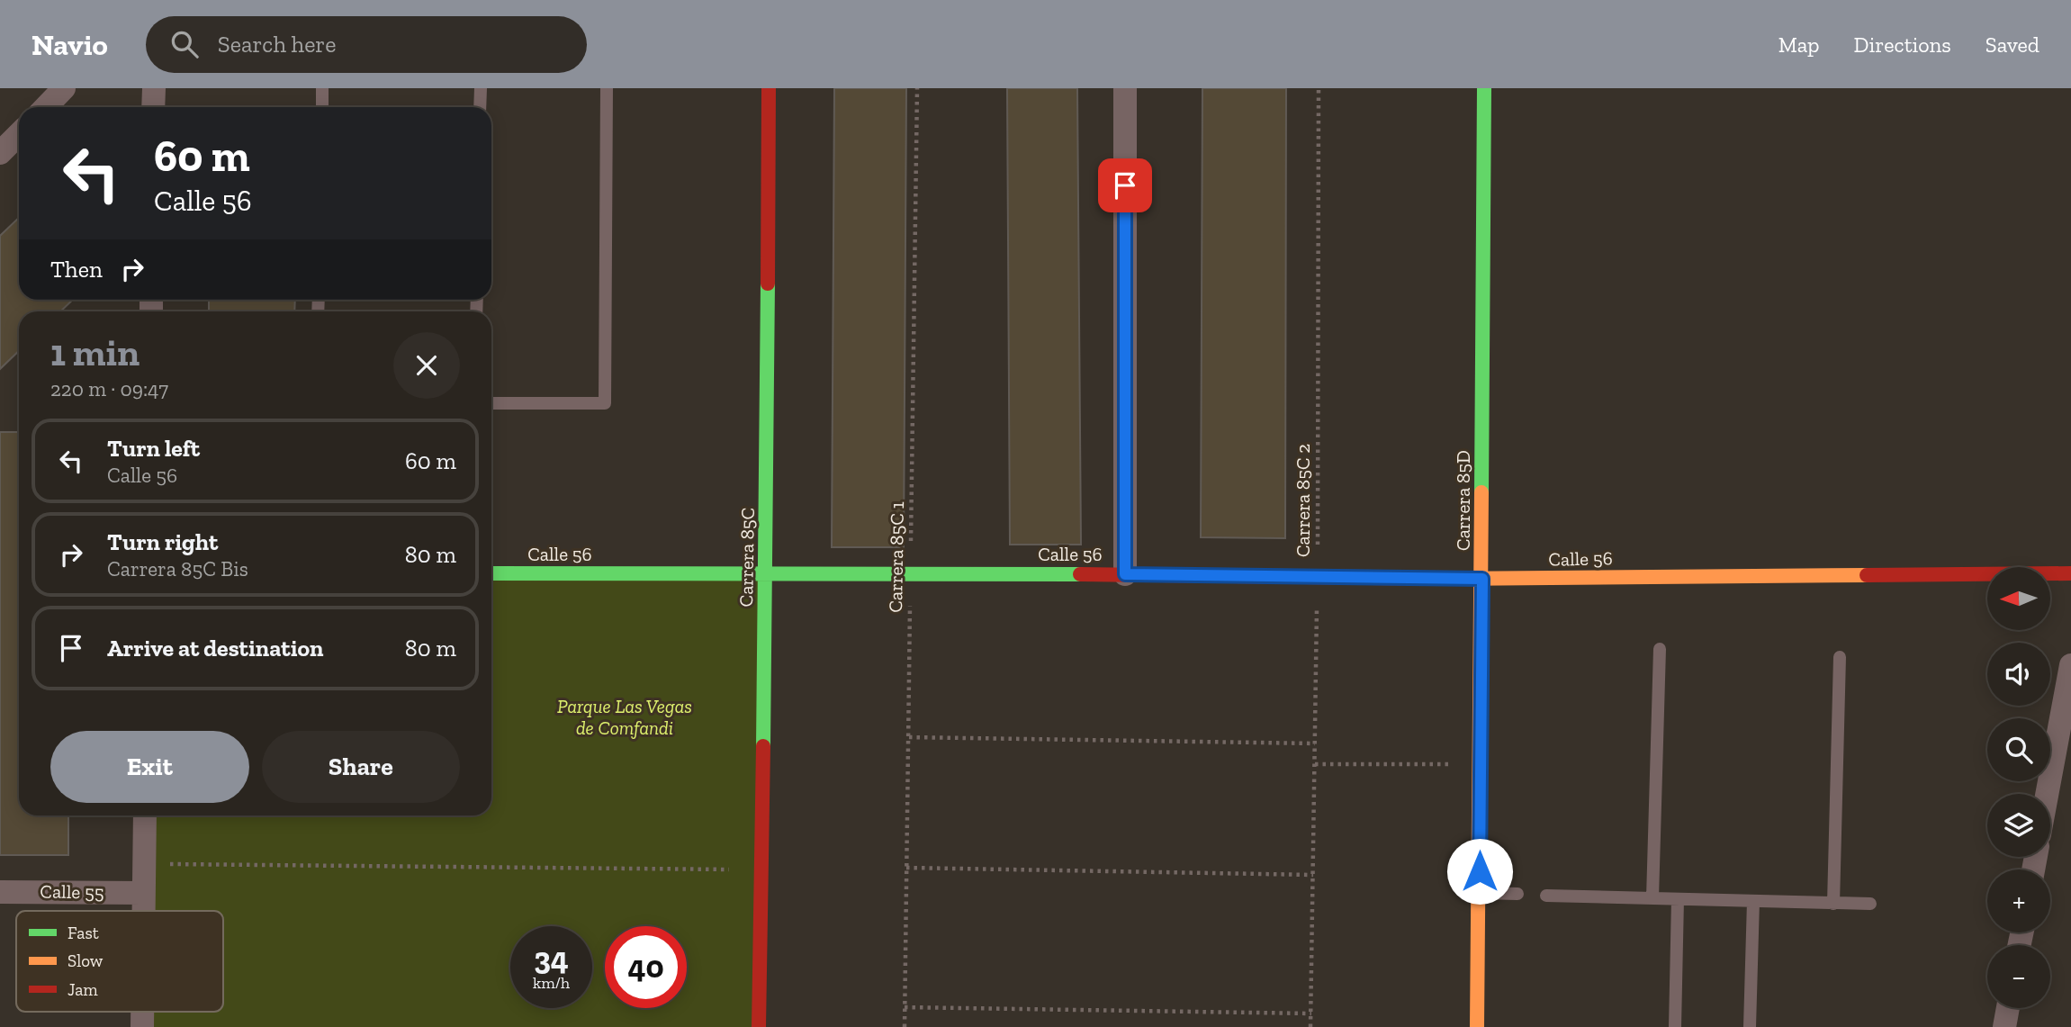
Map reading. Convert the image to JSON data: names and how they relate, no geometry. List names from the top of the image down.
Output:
{
  "streets": {
    "street": [
      "Carrera 85D",
      "Calle 56",
      "Carrera 85C",
      "Calle 55"
    ],
    "path": ["Carrera 85C 2", "Carrera 85C 1"]
  },
  "crossings": [
    ["Carrera 85C 2", "Calle 56"],
    ["Carrera 85D", "Calle 56"],
    ["Calle 56", "Carrera 85C"],
    ["Calle 56", "Carrera 85C 1"]
  ],
  "parks": ["Parque Las Vegas de Comfandi"],
  "legend": ["Fast", "Slow", "Jam"],
  "north": "left",
  "page": {
    "header": "Navio",
    "search": "Search here",
    "nav": ["Map", "Directions", "Saved"],
    "turn": ["60 m", "Calle 56"],
    "then": "Then",
    "heading": ["1 min", "220 m · 09:47"],
    "list": [
      {
        "name": "Turn left",
        "note": "Calle 56",
        "value": "60 m"
      },
      {
        "name": "Turn right",
        "note": "Carrera 85C Bis",
        "value": "80 m"
      },
      {
        "name": "Arrive at destination",
        "value": "80 m"
      }
    ],
    "map_buttons": ["+", "−"],
    "buttons": ["Exit", "Share"],
    "speed": "34 km/h",
    "limit": "40"
  }
}
